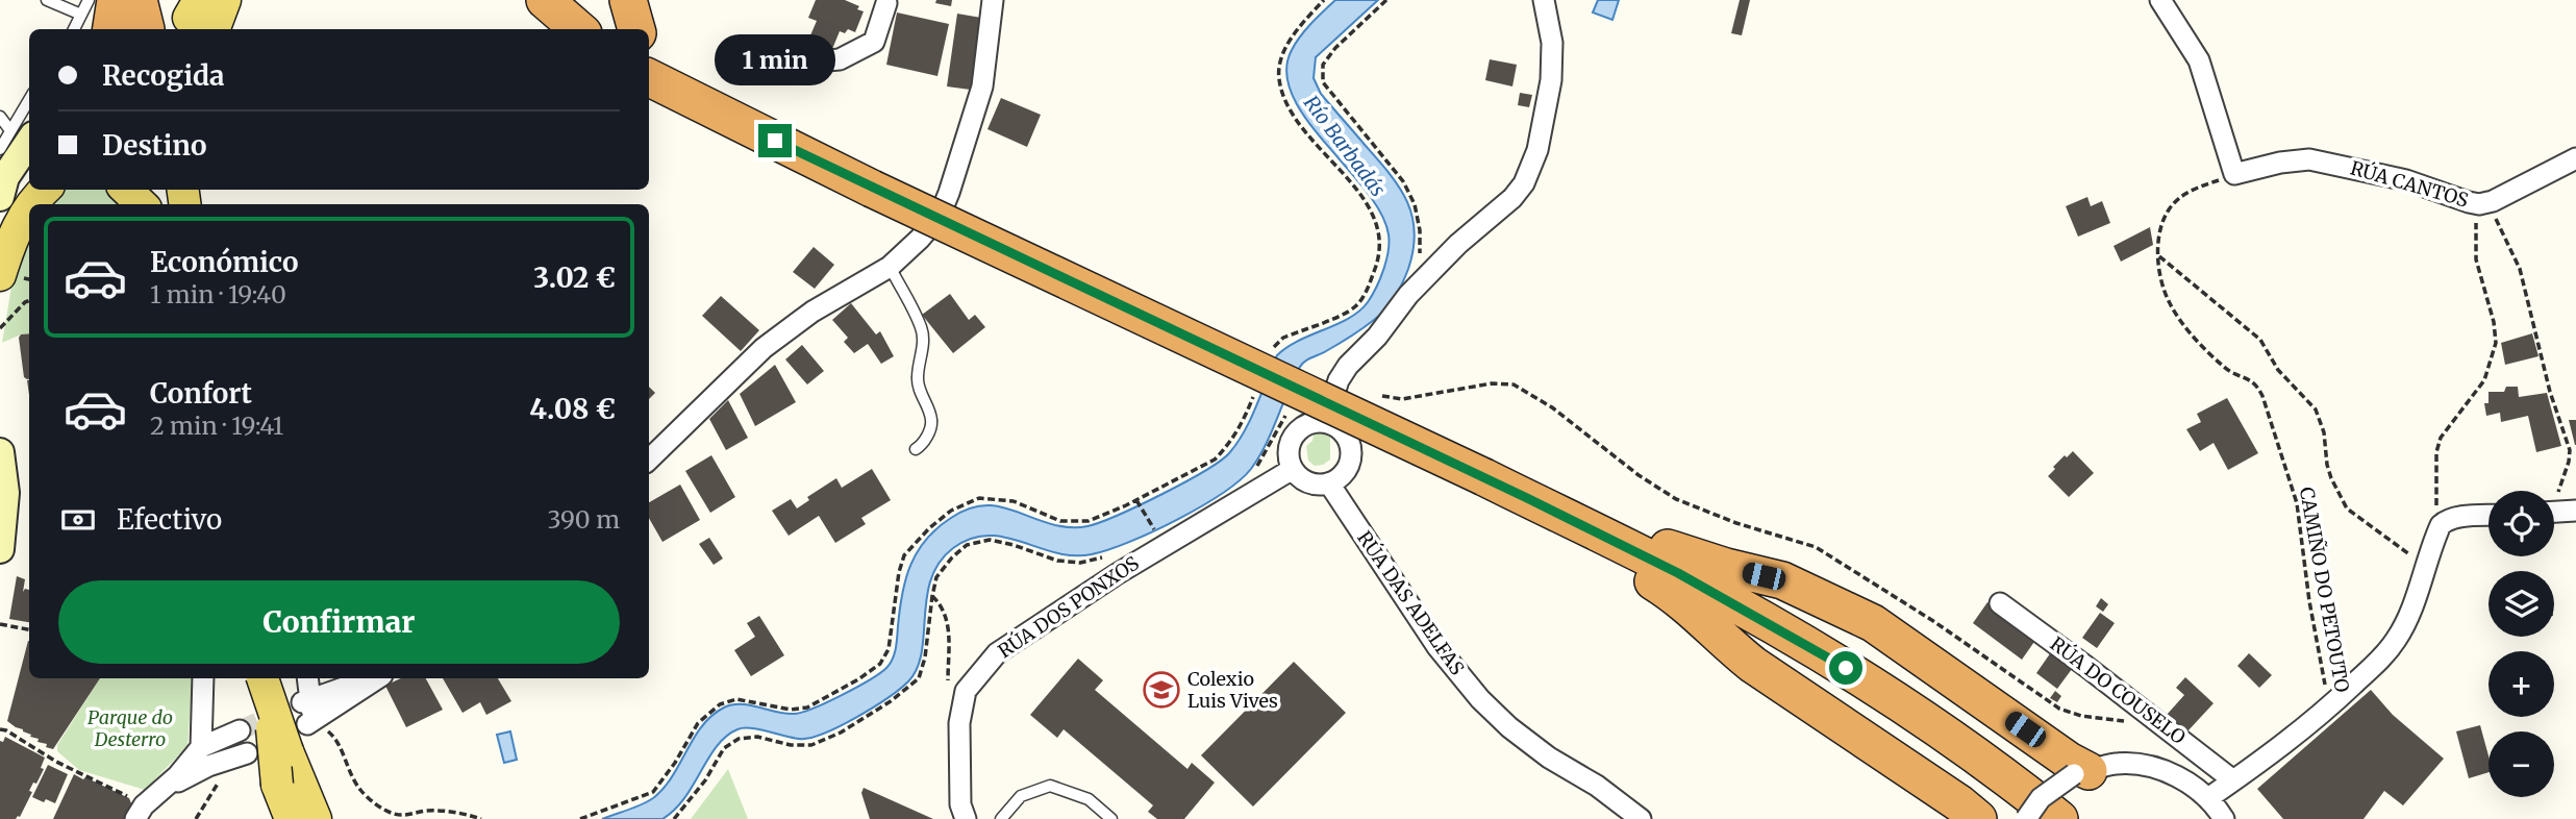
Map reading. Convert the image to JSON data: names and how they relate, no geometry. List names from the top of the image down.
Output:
{
  "streets": {
    "street": [
      "RÚA CANTOS",
      "RÚA DAS ADELFAS",
      "RÚA DOS PONXOS",
      "RÚA DO COUSELO"
    ],
    "path": ["CAMIÑO DO PETOUTO"]
  },
  "crossings": [
    ["RÚA CANTOS", "CAMIÑO DO PETOUTO"],
    ["RÚA DAS ADELFAS", "RÚA DOS PONXOS"]
  ],
  "water": ["Río Barbadás"],
  "parks": ["Parque do Desterro"],
  "places": {
    "school or university": ["Colexio Luis Vives"]
  },
  "page": {
    "banner": ["Recogida", "Destino"],
    "bubble": "1 min",
    "list": [
      {
        "name": "Económico",
        "note": "1 min · 19:40",
        "value": "3.02 €"
      },
      {
        "name": "Confort",
        "note": "2 min · 19:41",
        "value": "4.08 €"
      }
    ],
    "pay": ["Efectivo", "390 m"],
    "map_buttons": ["+", "−"],
    "buttons": "Confirmar"
  }
}
